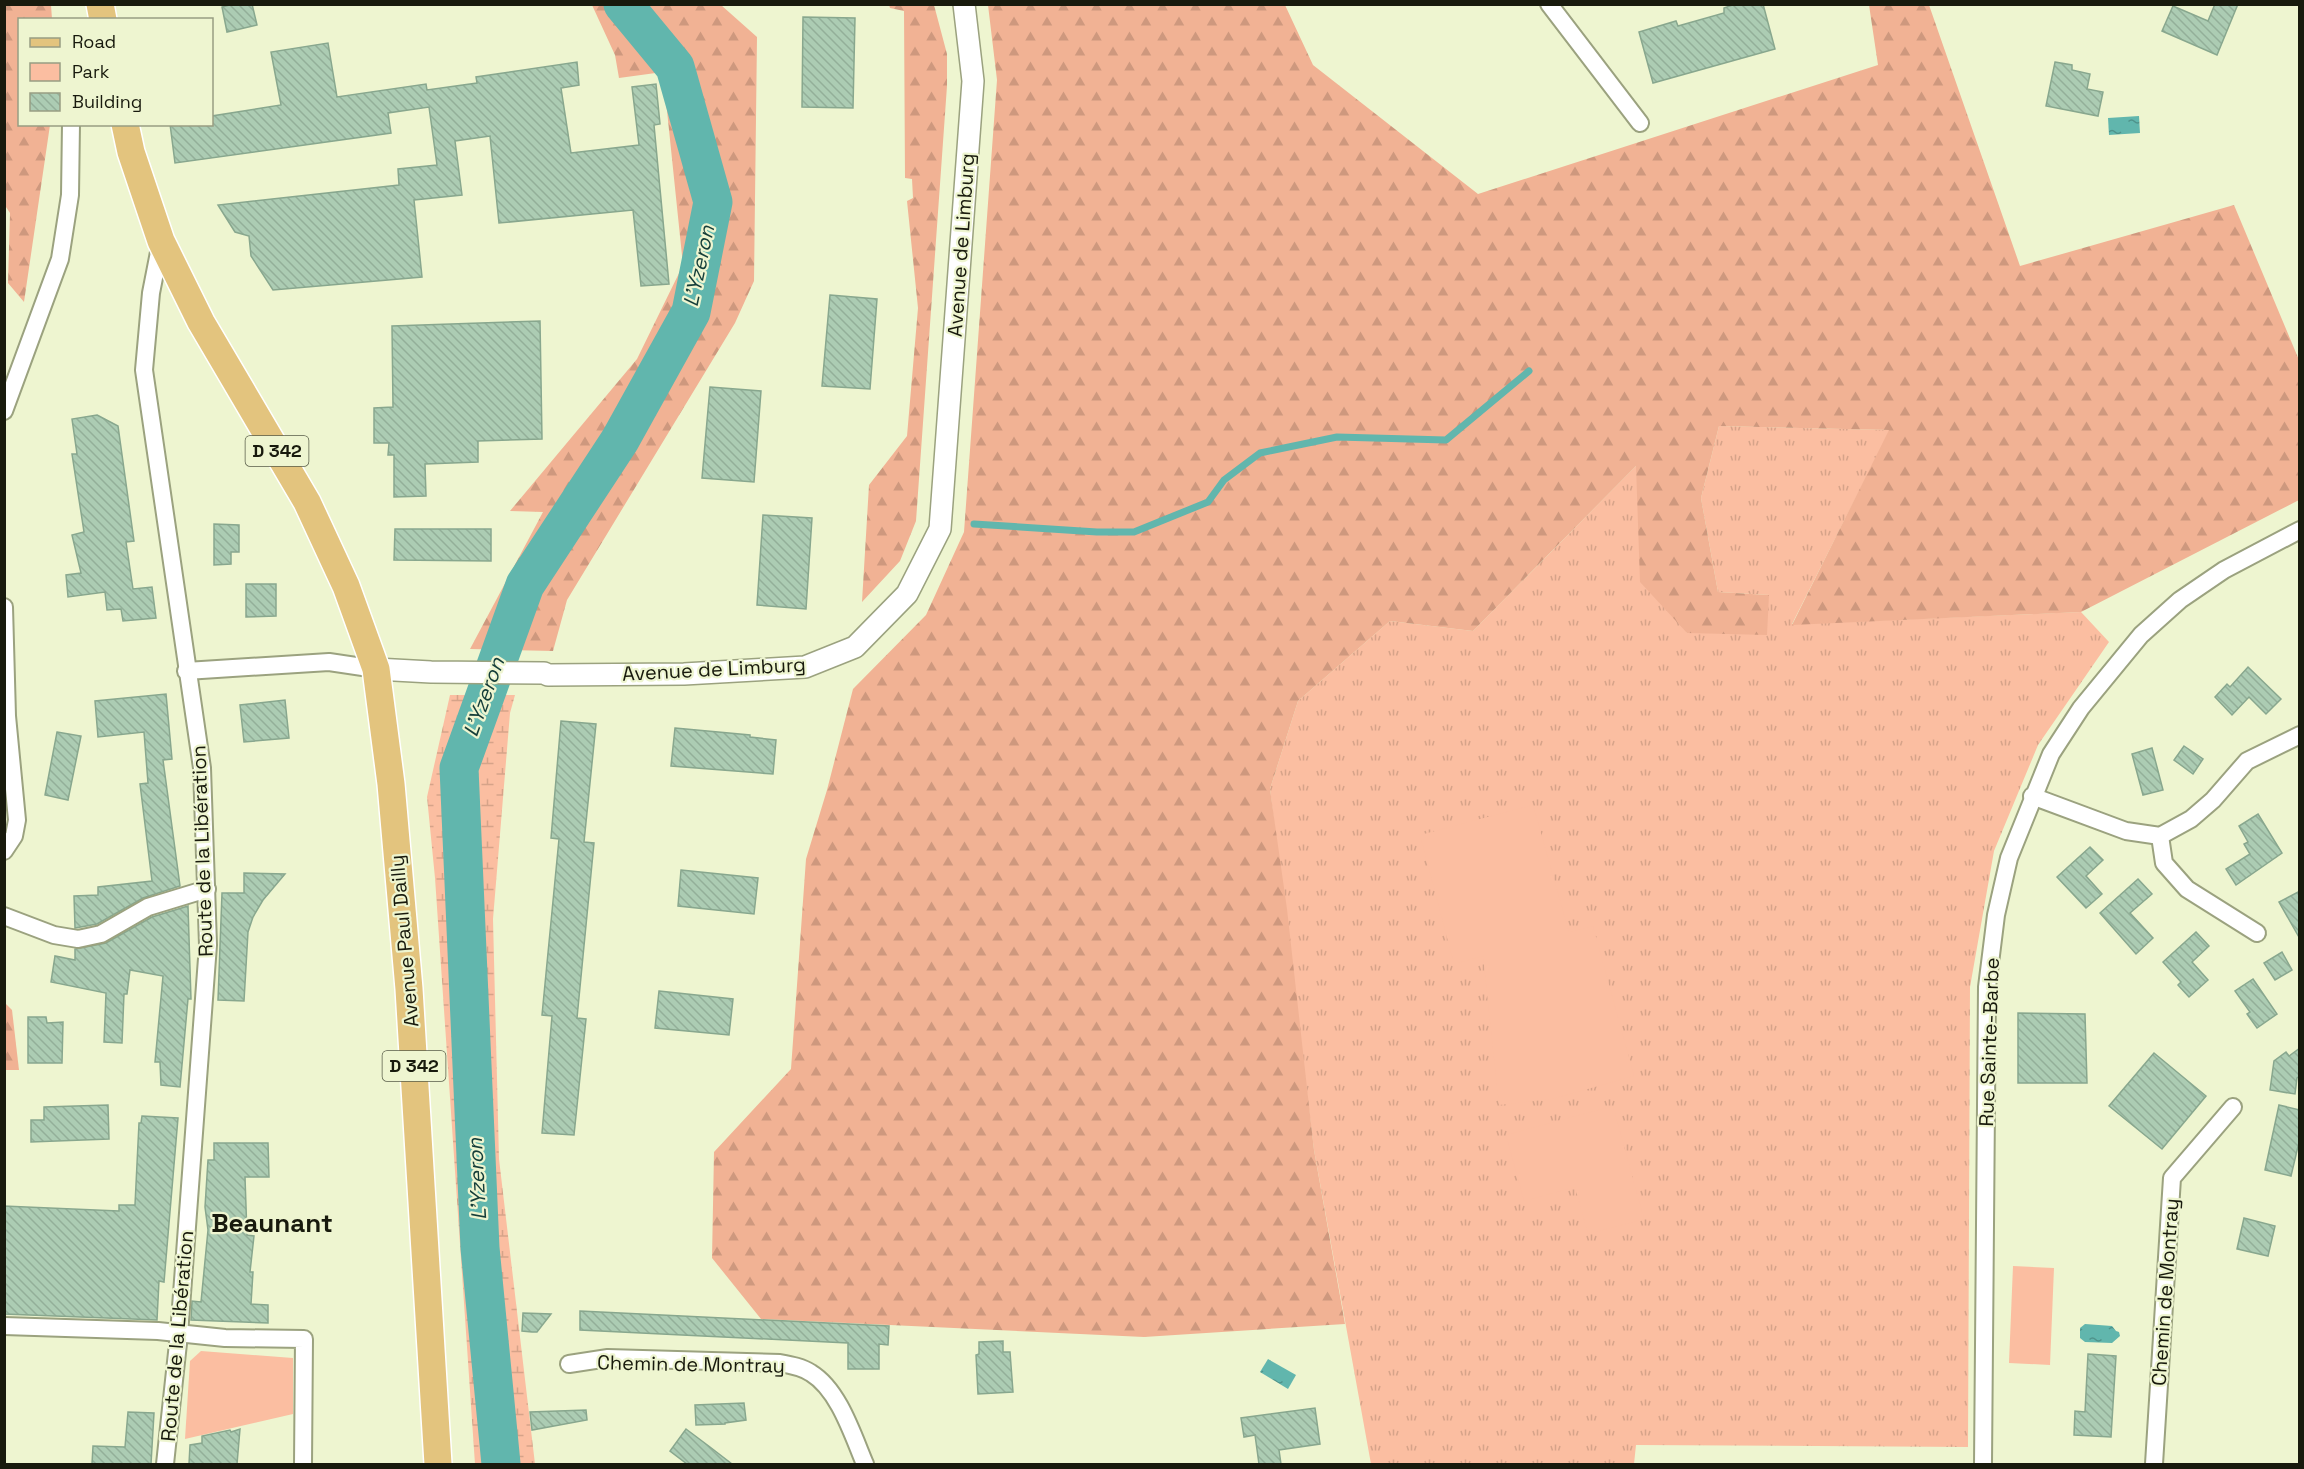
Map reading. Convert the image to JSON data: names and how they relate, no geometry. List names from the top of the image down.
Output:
{
  "streets": {
    "main road": ["D 342", "Route de la Libération", "Avenue Paul Dailly"],
    "street": ["Avenue de Limburg", "Rue Sainte-Barbe", "Chemin de Montray"]
  },
  "crossings": [
    ["Avenue de Limburg", "Route de la Libération"],
    ["Avenue de Limburg", "Avenue Paul Dailly"],
    ["Route de la Libération", "Avenue Paul Dailly"]
  ],
  "districts": ["Beaunant"],
  "water": ["L'Yzeron"],
  "legend": ["Road", "Park", "Building"]
}
